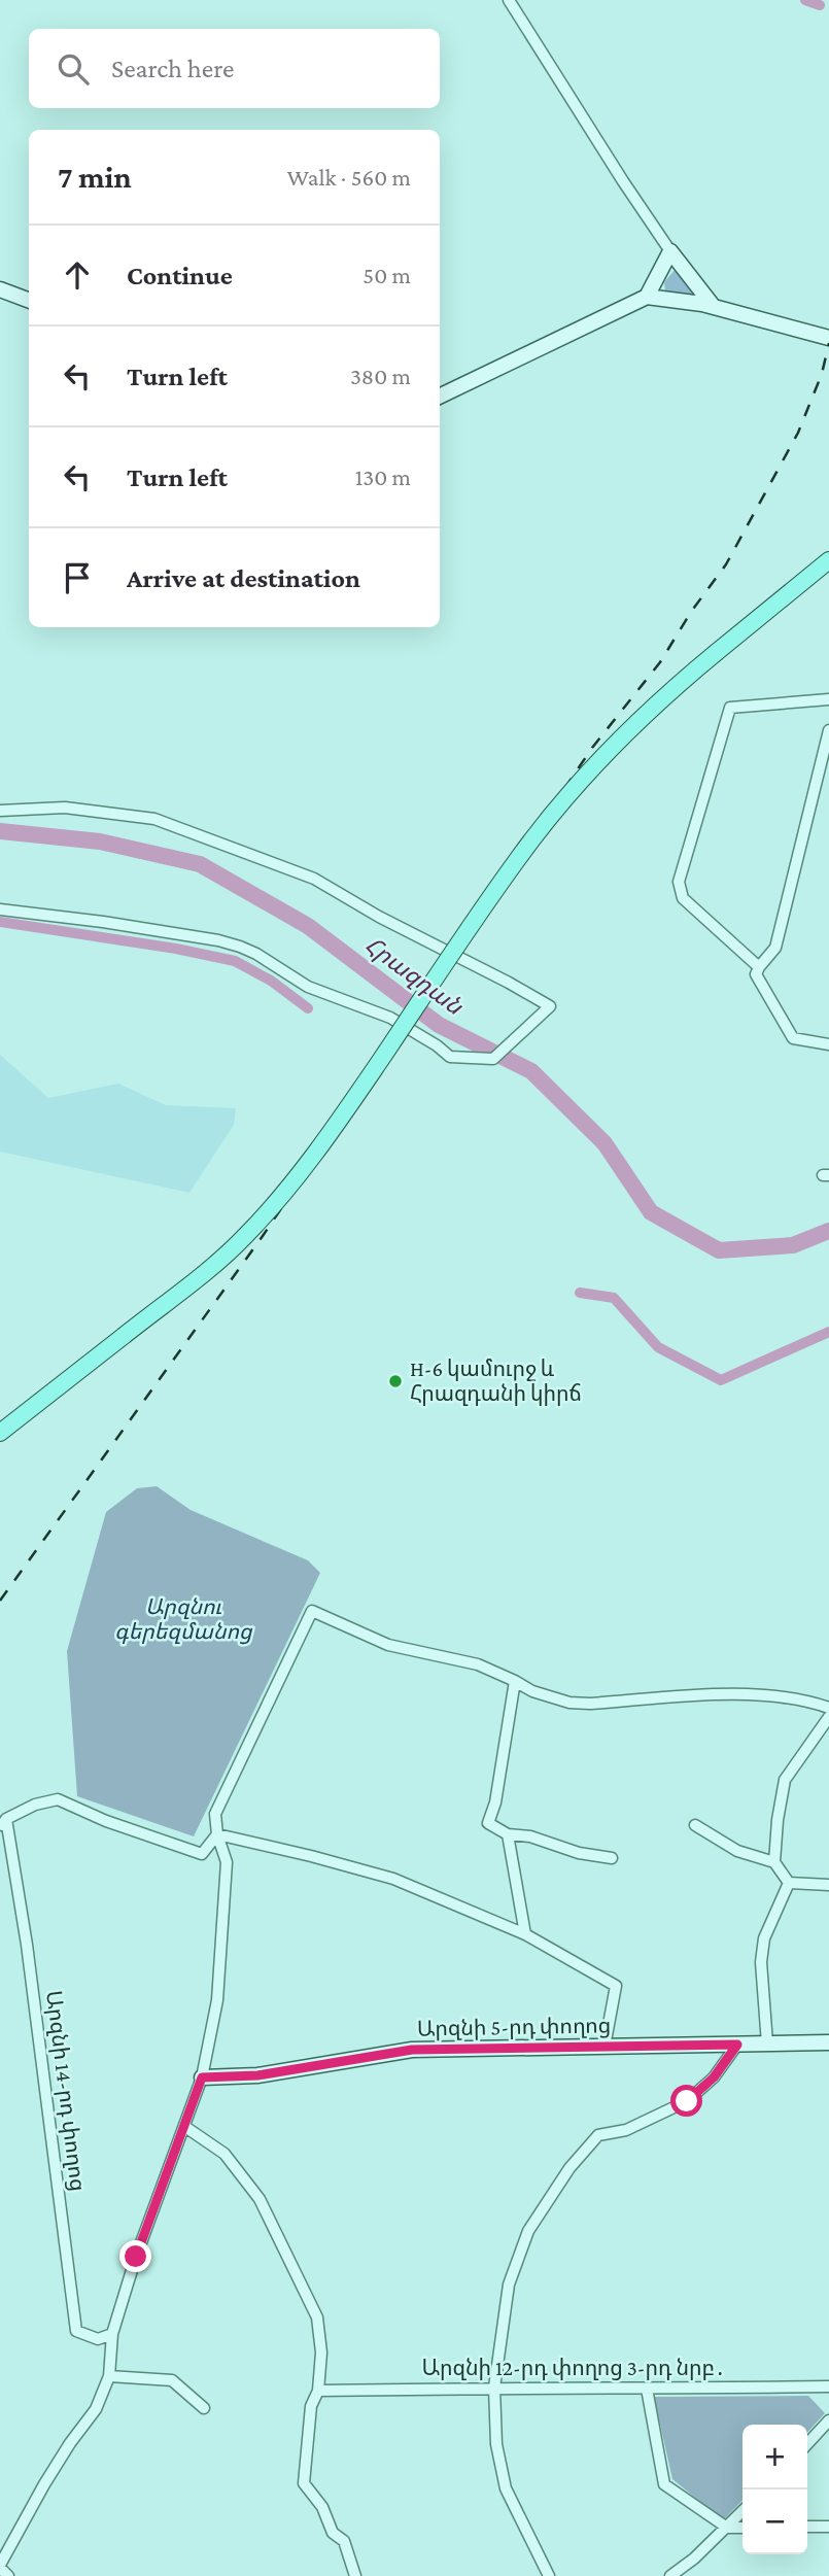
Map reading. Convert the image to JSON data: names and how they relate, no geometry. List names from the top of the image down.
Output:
{
  "streets": {
    "street": ["Արզնի 5-րդ փողոց", "Արզնի 14-րդ փողոց", "Արզնի 12-րդ փողոց 3-րդ նրբ․"]
  },
  "water": ["Հրազդան"],
  "parks": ["Արզնու գերեզմանոց"],
  "places": ["H-6 կամուրջ և Հրազդանի կիրճ"],
  "page": {
    "search": "Search here",
    "heading": ["7 min", "Walk · 560 m"],
    "list": [
      ["Continue", "50 m"],
      ["Turn left", "380 m"],
      ["Turn left", "130 m"],
      "Arrive at destination"
    ],
    "map_buttons": ["+", "−"]
  }
}
